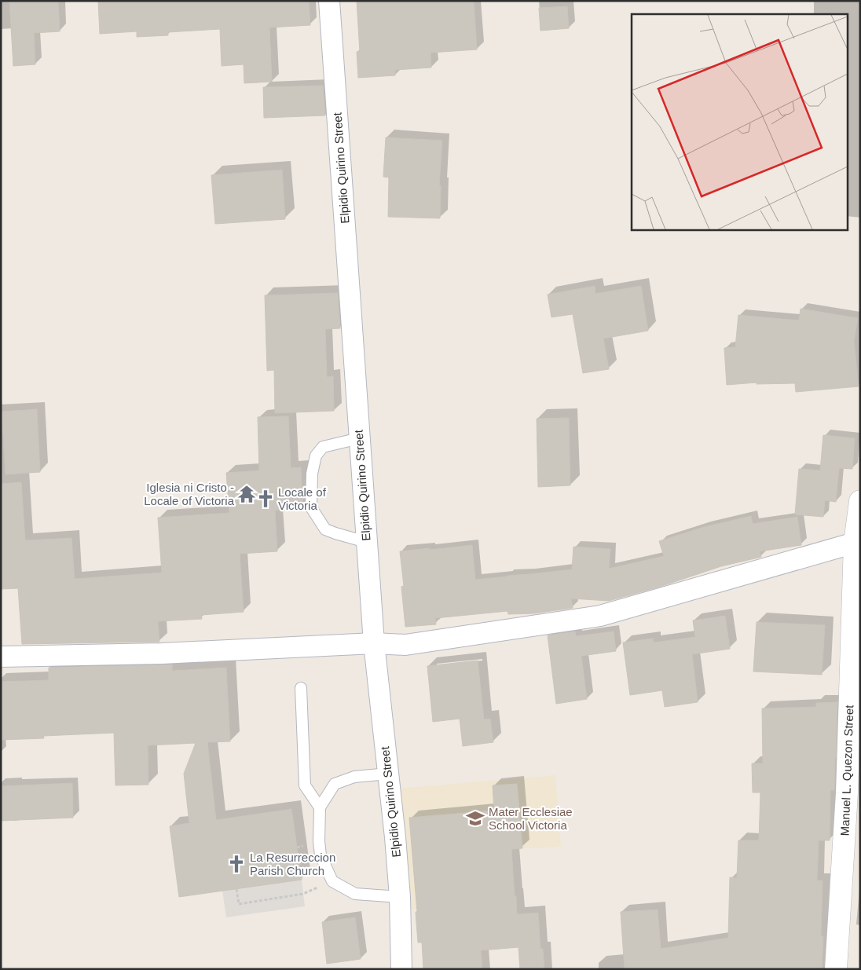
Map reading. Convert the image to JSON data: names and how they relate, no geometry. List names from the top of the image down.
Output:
{
  "streets": {
    "street": ["Elpidio Quirino Street", "Manuel L. Quezon Street"]
  },
  "places": {
    "temple": ["Iglesia ni Cristo - Locale of Victoria"],
    "church": ["Locale of Victoria", "La Resurreccion Parish Church"],
    "school or university": ["Mater Ecclesiae School Victoria"]
  }
}
